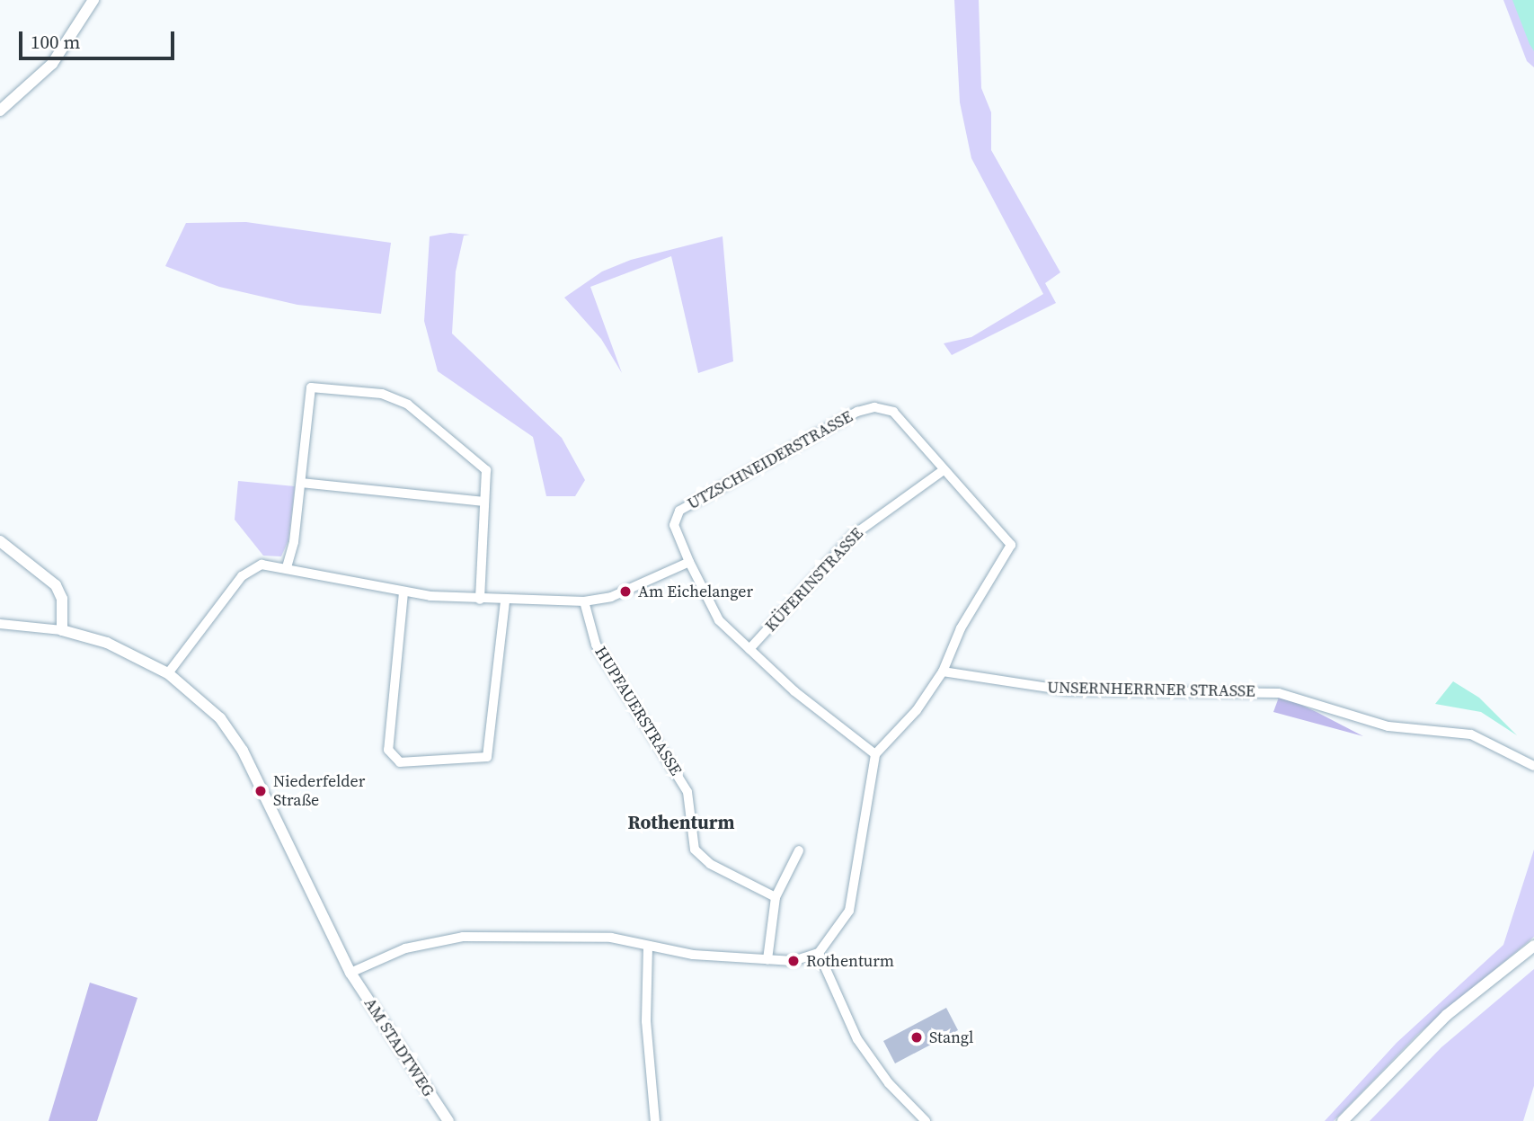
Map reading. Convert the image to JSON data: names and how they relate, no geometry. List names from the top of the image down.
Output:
{
  "streets": {
    "street": [
      "UTZSCHNEIDERSTRASSE",
      "KÜFERINSTRASSE",
      "UNSERNHERRNER STRASSE",
      "HUPFAUERSTRASSE",
      "AM STADTWEG"
    ]
  },
  "crossings": [
    ["UTZSCHNEIDERSTRASSE", "KÜFERINSTRASSE"],
    ["UTZSCHNEIDERSTRASSE", "UNSERNHERRNER STRASSE"]
  ],
  "districts": ["Rothenturm"],
  "places": [
    "Am Eichelanger",
    "Niederfelder Straße",
    "Rothenturm",
    "Stangl"
  ],
  "scale_bar": "100 m"
}
